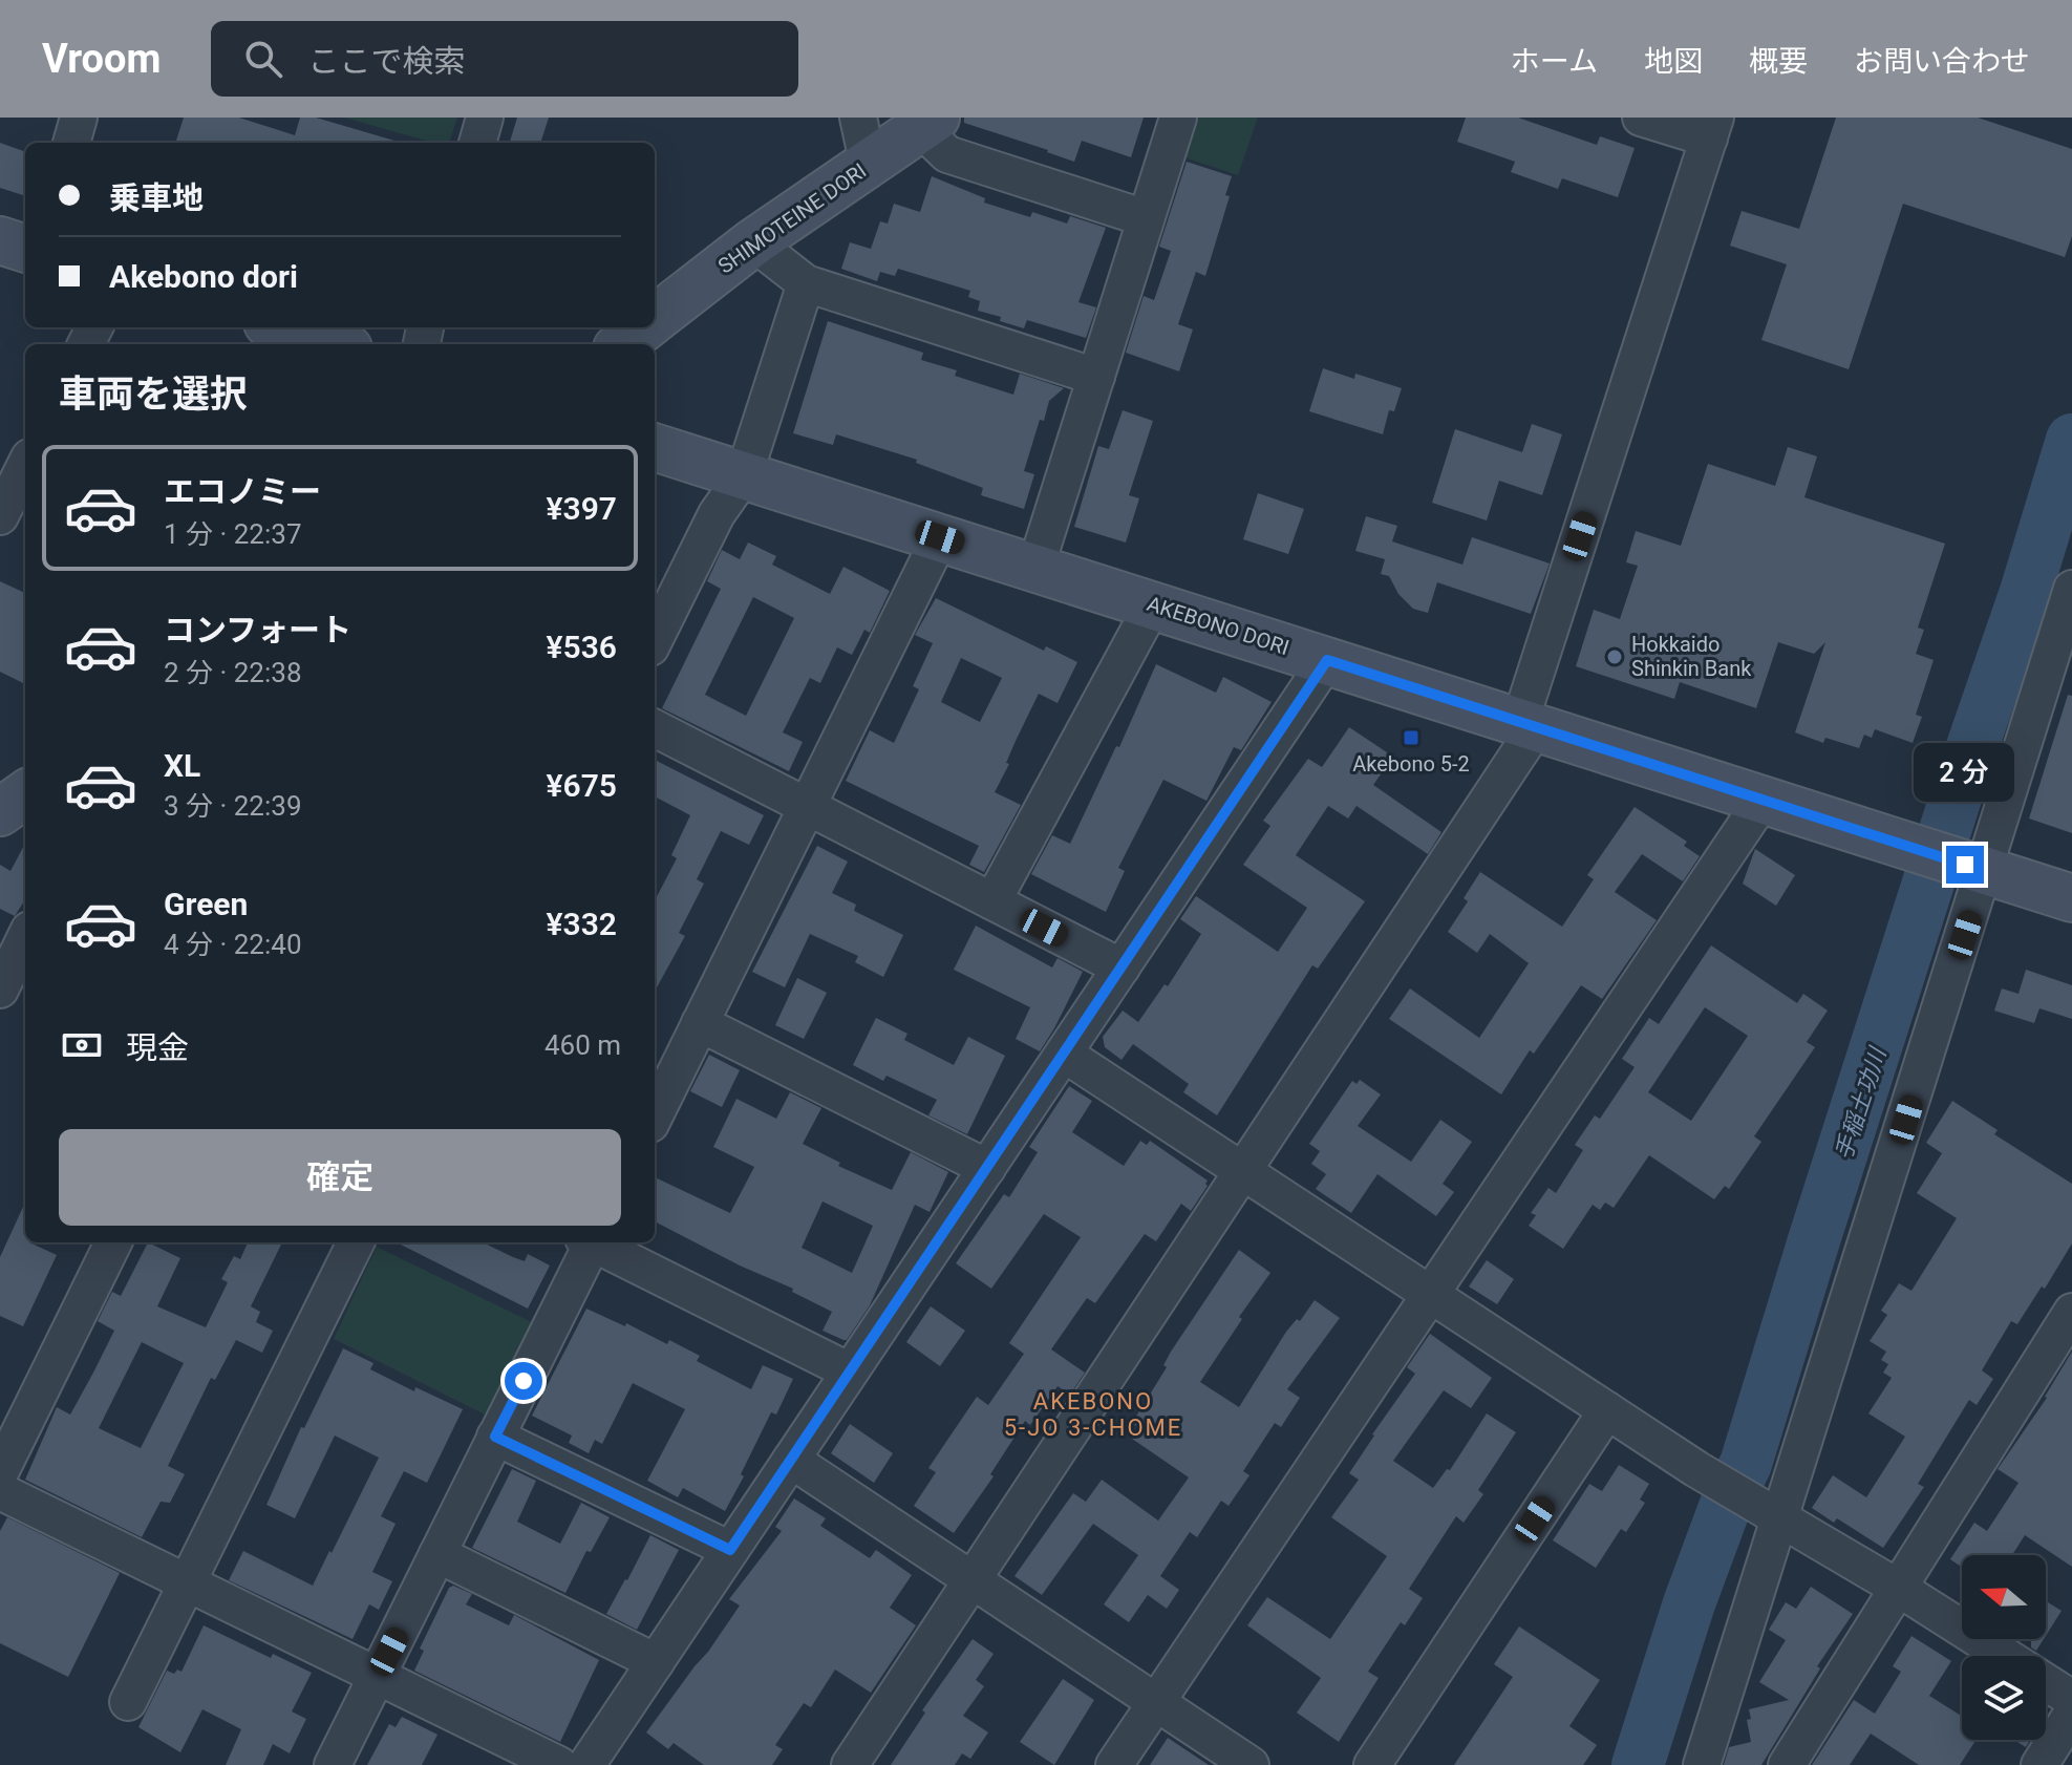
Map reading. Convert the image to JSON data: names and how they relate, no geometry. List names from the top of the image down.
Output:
{
  "streets": {
    "street": ["SHIMOTEINE DORI", "AKEBONO DORI"]
  },
  "districts": ["AKEBONO 5-JO 3-CHOME"],
  "water": ["手稲土功川"],
  "places": {
    "other": ["Hokkaido Shinkin Bank"],
    "transit": ["Akebono 5-2"]
  },
  "north": "left",
  "page": {
    "header": "Vroom",
    "search": "ここで検索",
    "nav": [
      "ホーム",
      "地図",
      "概要",
      "お問い合わせ"
    ],
    "banner": ["乗車地", "Akebono dori"],
    "heading": "車両を選択",
    "list": [
      {
        "name": "エコノミー",
        "note": "1 分 · 22:37",
        "value": "¥397"
      },
      {
        "name": "コンフォート",
        "note": "2 分 · 22:38",
        "value": "¥536"
      },
      {
        "name": "XL",
        "note": "3 分 · 22:39",
        "value": "¥675"
      },
      {
        "name": "Green",
        "note": "4 分 · 22:40",
        "value": "¥332"
      }
    ],
    "bubble": "2 分",
    "pay": ["現金", "460 m"],
    "buttons": "確定"
  }
}
